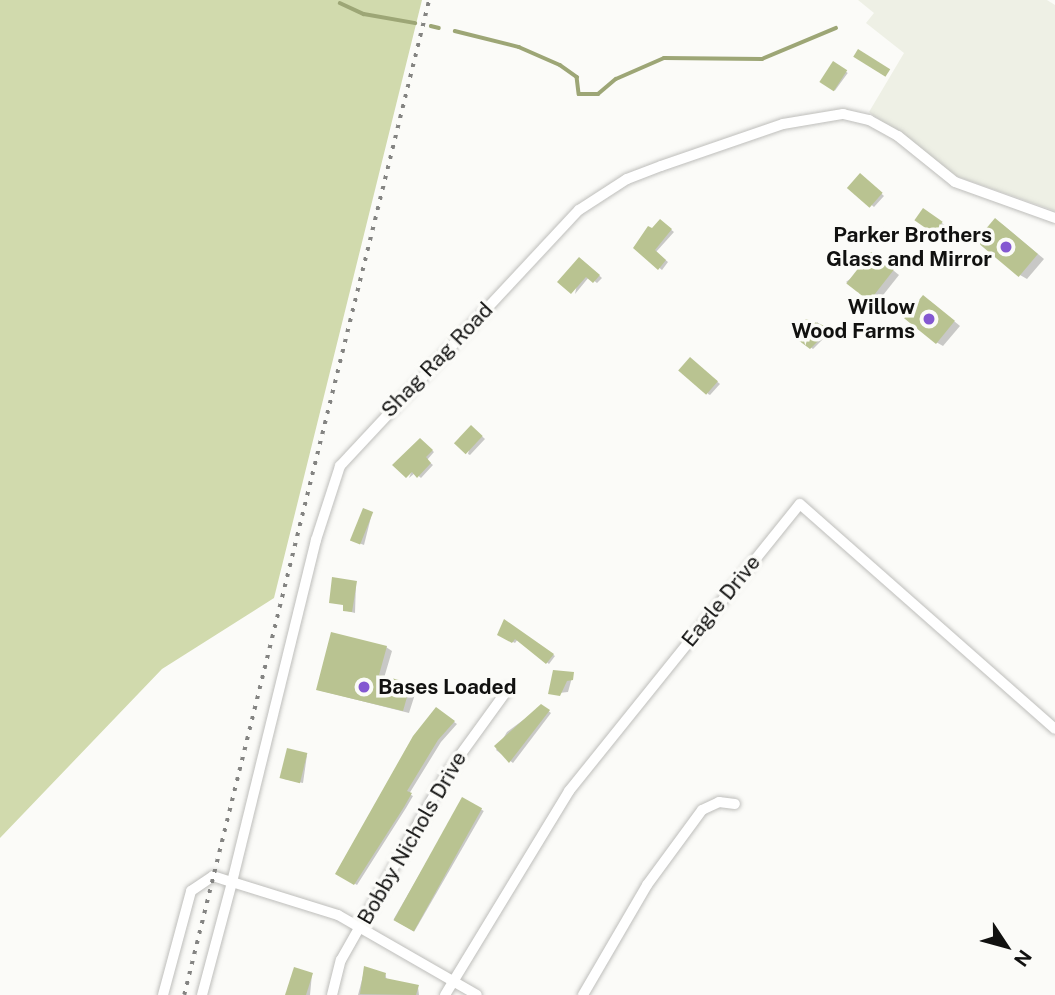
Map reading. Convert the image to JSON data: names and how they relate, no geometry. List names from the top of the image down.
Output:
{
  "streets": {
    "street": ["Shag Rag Road", "Eagle Drive", "Bobby Nichols Drive"]
  },
  "places": ["Parker Brothers Glass and Mirror", "Willow Wood Farms", "Bases Loaded"],
  "north": "bottom right"
}
